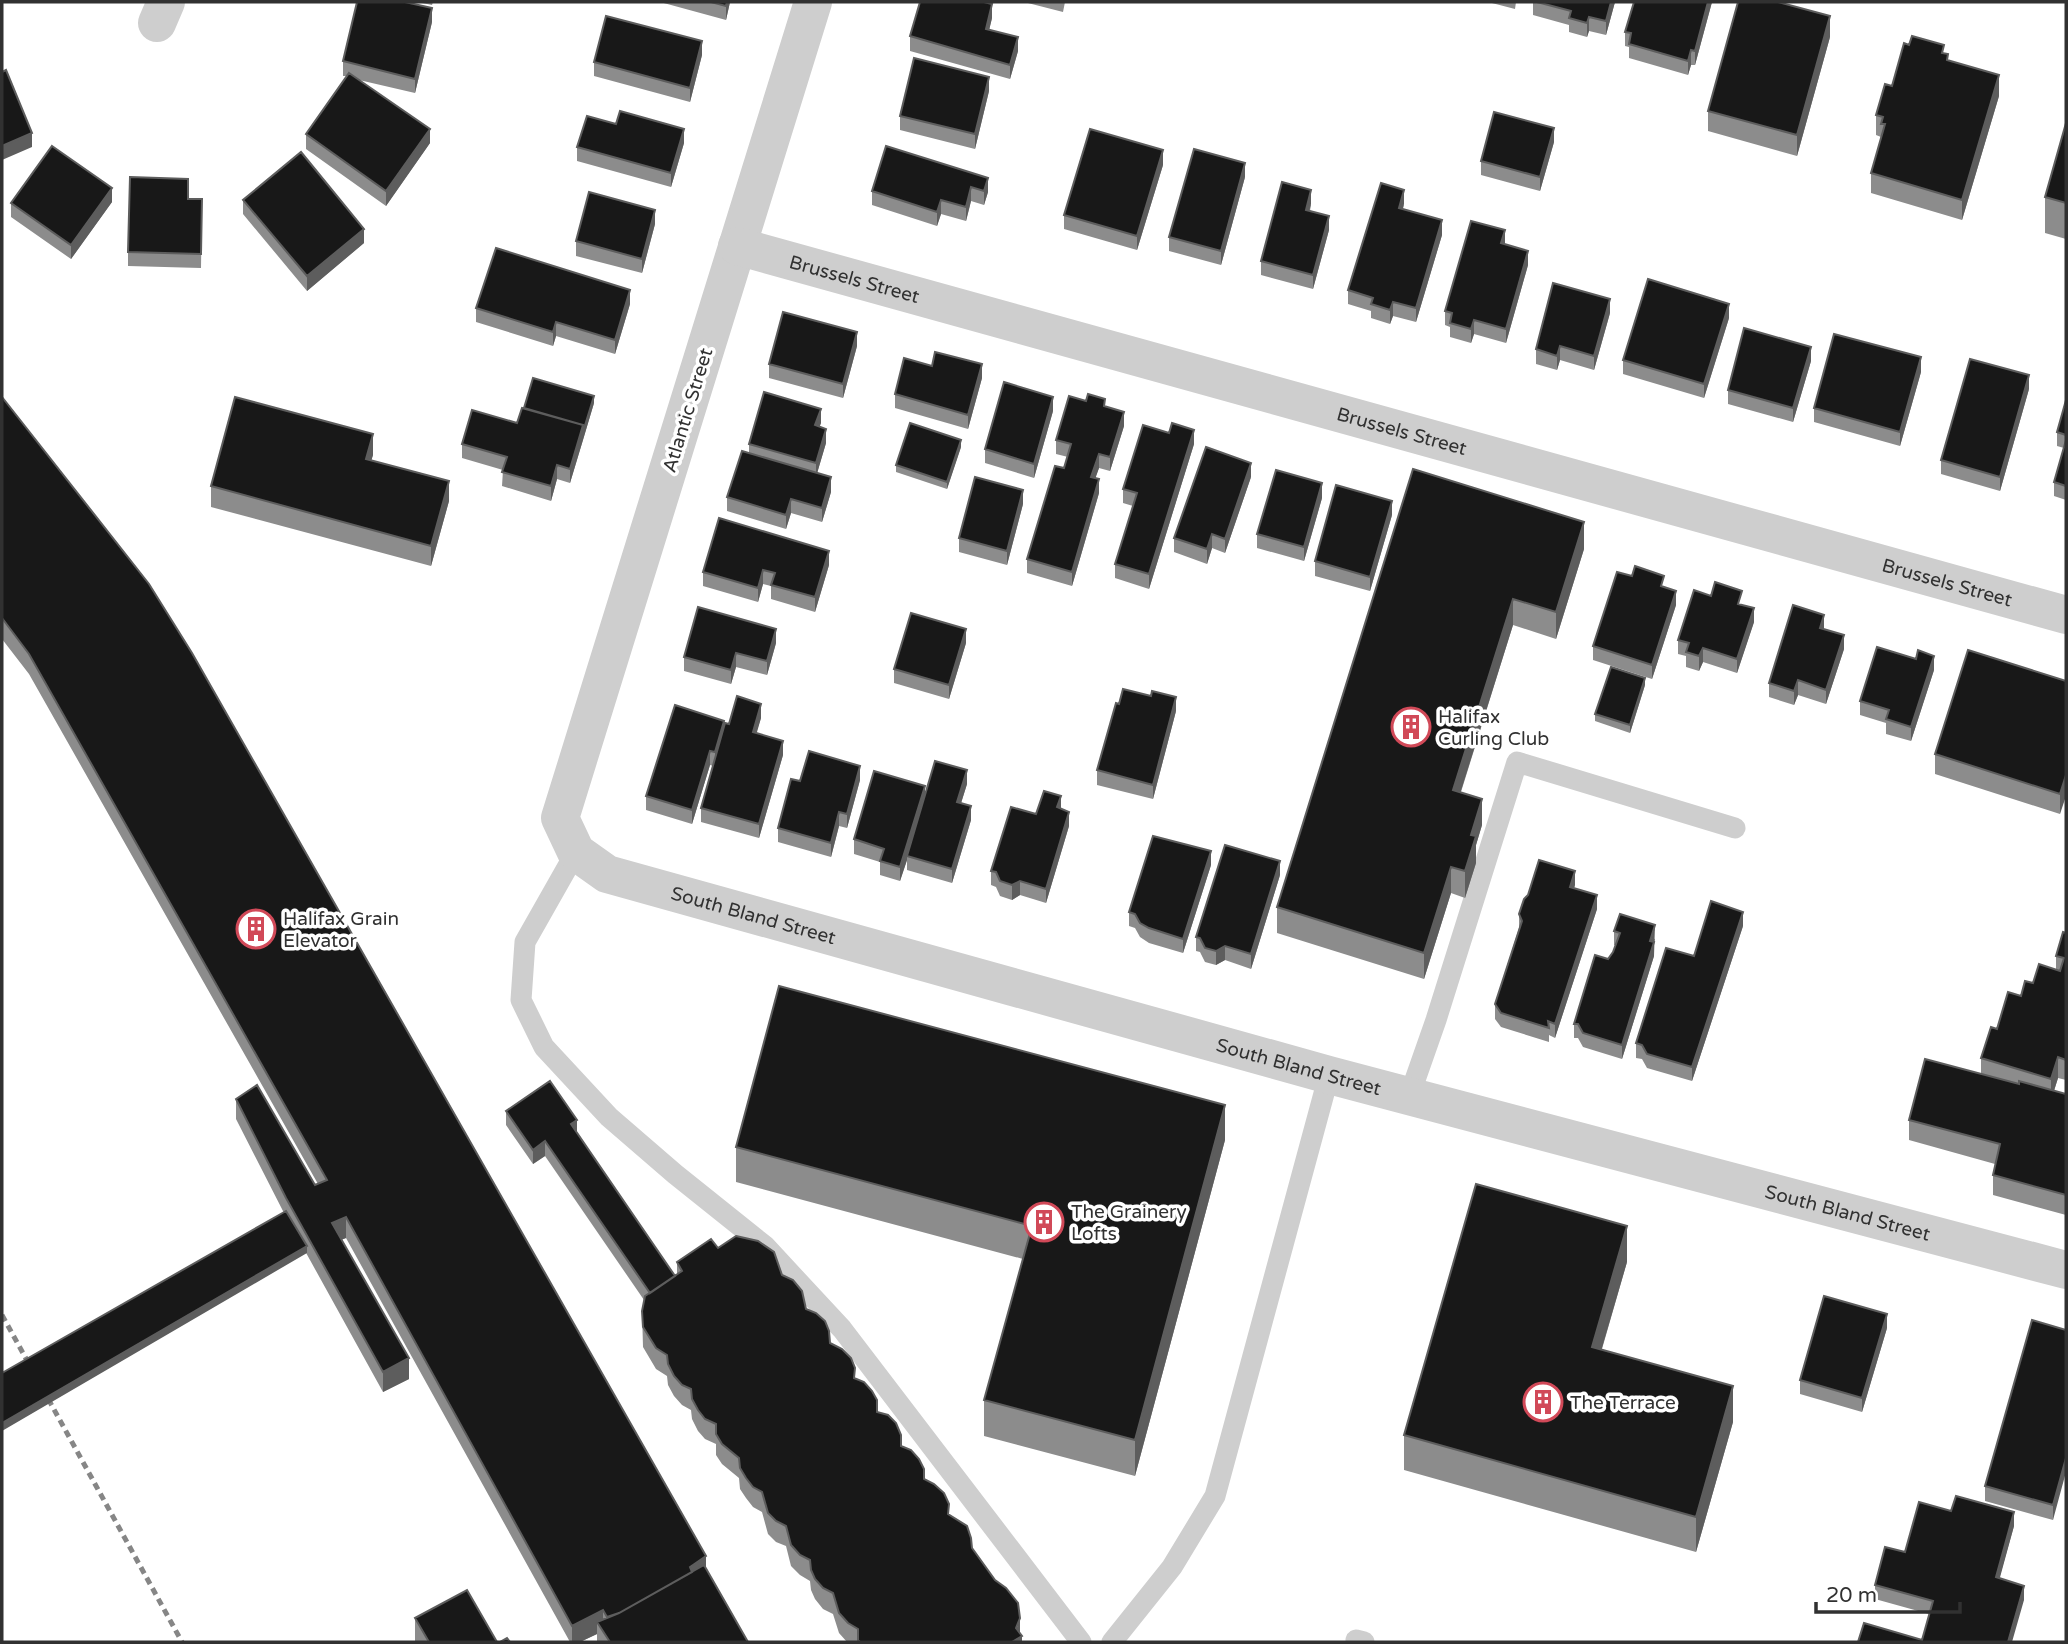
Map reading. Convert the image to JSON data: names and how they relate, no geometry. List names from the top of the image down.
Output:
{
  "streets": {
    "street": ["Brussels Street", "Atlantic Street", "South Bland Street"]
  },
  "crossings": [
    ["Brussels Street", "Atlantic Street"],
    ["Atlantic Street", "South Bland Street"]
  ],
  "places": {
    "building": [
      "Halifax Curling Club",
      "Halifax Grain Elevator",
      "The Grainery Lofts",
      "The Terrace"
    ]
  },
  "scale_bar": "20 m"
}
